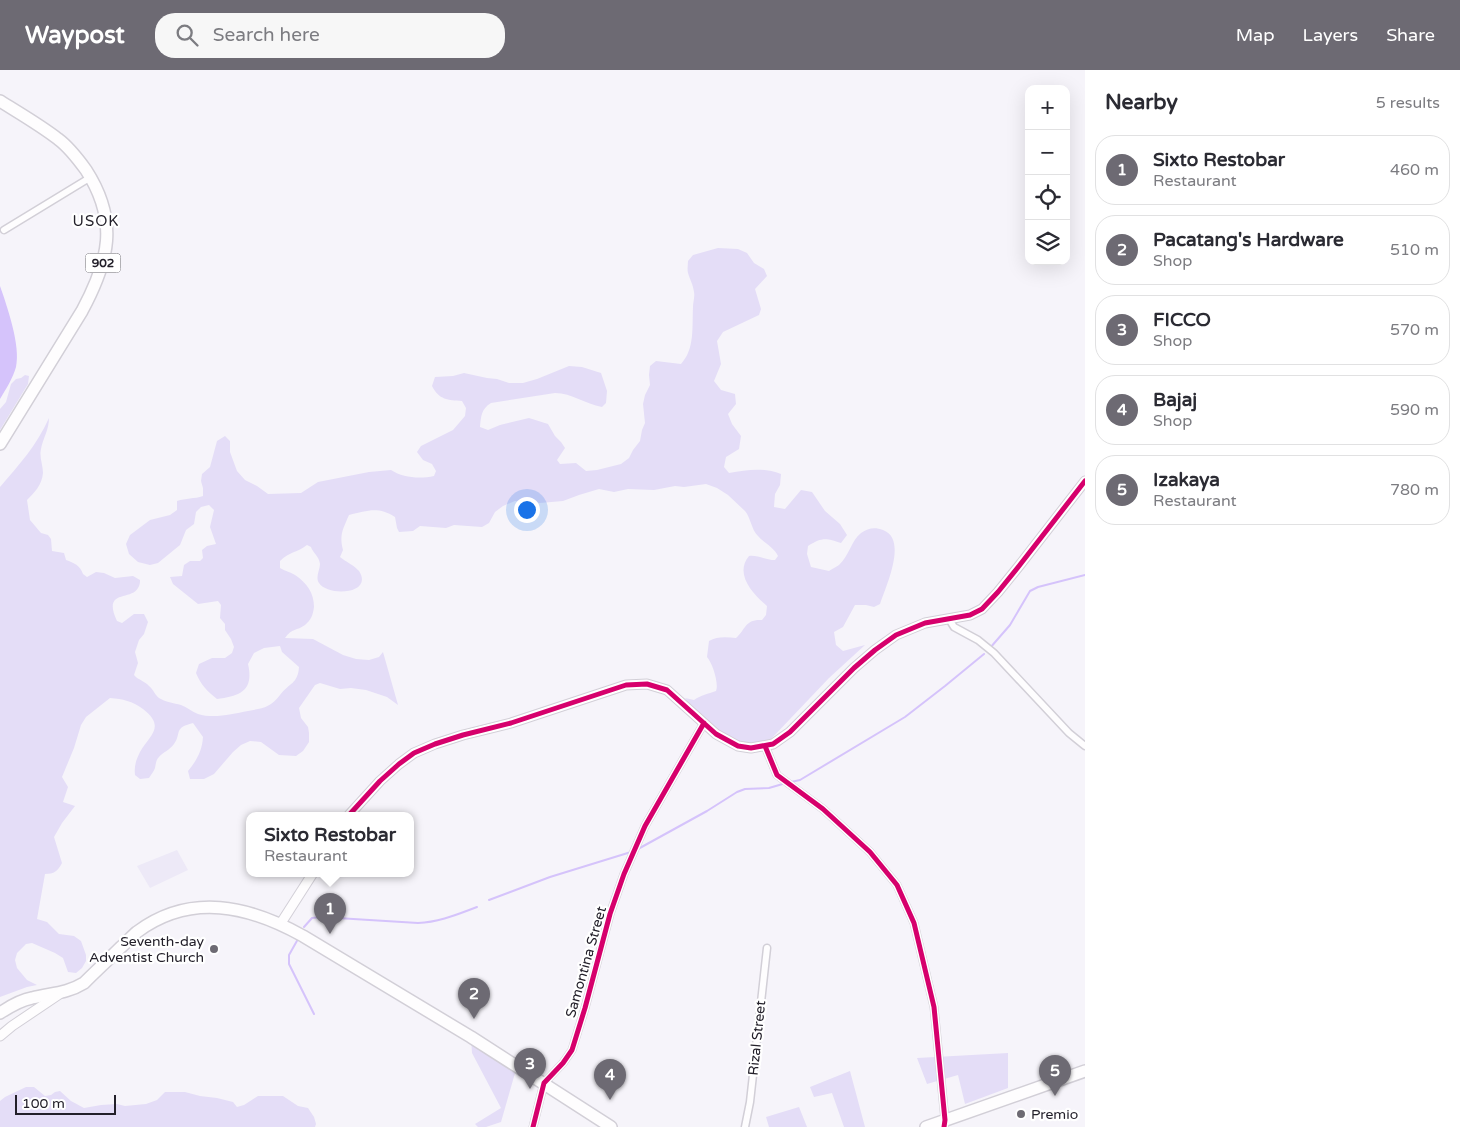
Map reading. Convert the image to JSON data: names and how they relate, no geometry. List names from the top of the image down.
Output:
{
  "streets": {
    "highway": ["902"],
    "street": ["Samontina Street", "Rizal Street"]
  },
  "districts": ["USOK"],
  "places": ["Seventh-day Adventist Church", "Premio"],
  "scale_bar": "100 m",
  "page": {
    "header": "Waypost",
    "search": "Search here",
    "nav": ["Map", "Layers", "Share"],
    "heading": ["Nearby", "5 results"],
    "map_buttons": ["+", "−"],
    "list": [
      {
        "mark": "1",
        "name": "Sixto Restobar",
        "note": "Restaurant",
        "value": "460 m"
      },
      {
        "mark": "2",
        "name": "Pacatang's Hardware",
        "note": "Shop",
        "value": "510 m"
      },
      {
        "mark": "3",
        "name": "FICCO",
        "note": "Shop",
        "value": "570 m"
      },
      {
        "mark": "4",
        "name": "Bajaj",
        "note": "Shop",
        "value": "590 m"
      },
      {
        "mark": "5",
        "name": "Izakaya",
        "note": "Restaurant",
        "value": "780 m"
      }
    ],
    "popup": ["Sixto Restobar", "Restaurant"],
    "pins": [
      "1",
      "2",
      "3",
      "5",
      "4"
    ],
    "scale": "100 m"
  }
}
